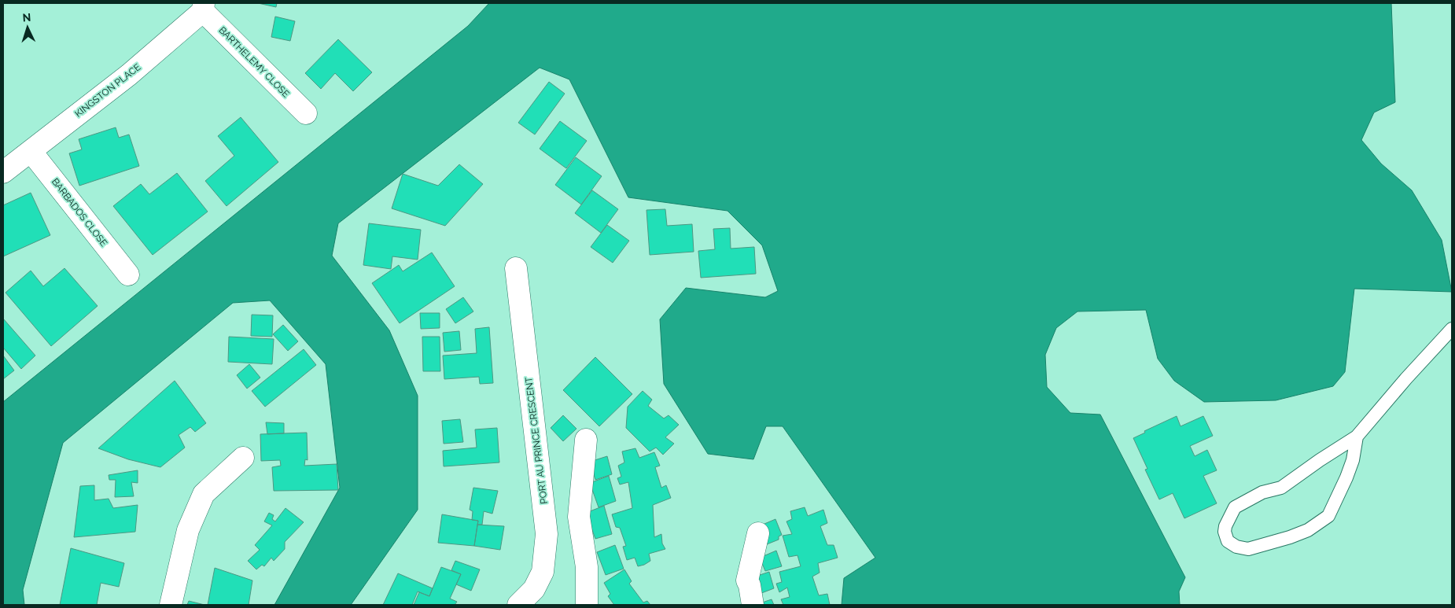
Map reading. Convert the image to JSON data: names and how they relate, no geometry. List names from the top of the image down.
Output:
{
  "streets": {
    "street": [
      "BARTHELEMY CLOSE",
      "KINGSTON PLACE",
      "BARBADOS CLOSE",
      "PORT AU PRINCE CRESCENT"
    ]
  },
  "crossings": [
    ["BARTHELEMY CLOSE", "KINGSTON PLACE"],
    ["KINGSTON PLACE", "BARBADOS CLOSE"]
  ],
  "north": "top"
}
